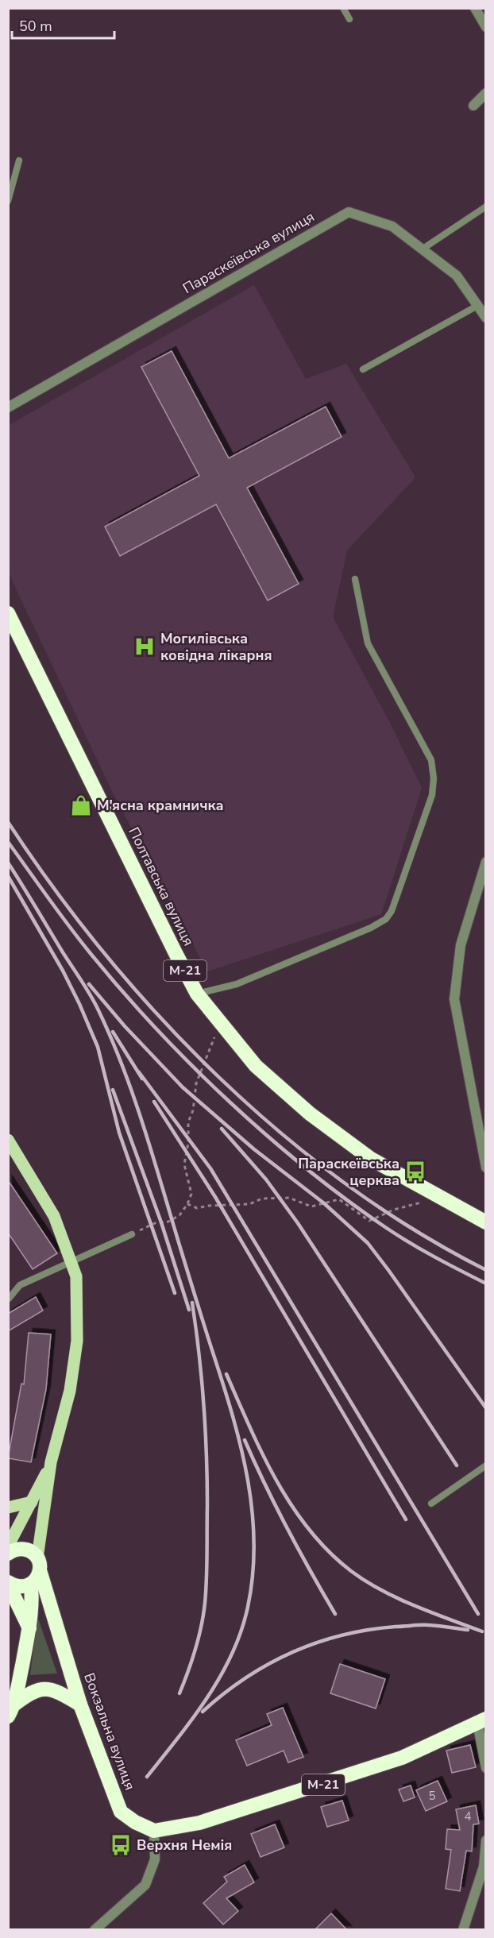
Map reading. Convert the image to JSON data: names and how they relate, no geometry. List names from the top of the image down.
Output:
{
  "streets": {
    "highway": ["Полтавська вулиця", "М-21", "Вокзальна вулиця"],
    "street": ["Параскеївська вулиця"]
  },
  "crossings": [
    ["М-21", "Вокзальна вулиця"]
  ],
  "places": {
    "hospital": ["Могилівська ковідна лікарня"],
    "shop": ["М'ясна крамничка"],
    "bus stop": ["Параскеївська церква", "Верхня Немія"]
  },
  "house_numbers": ["5", "4"],
  "scale_bar": "50 m"
}
